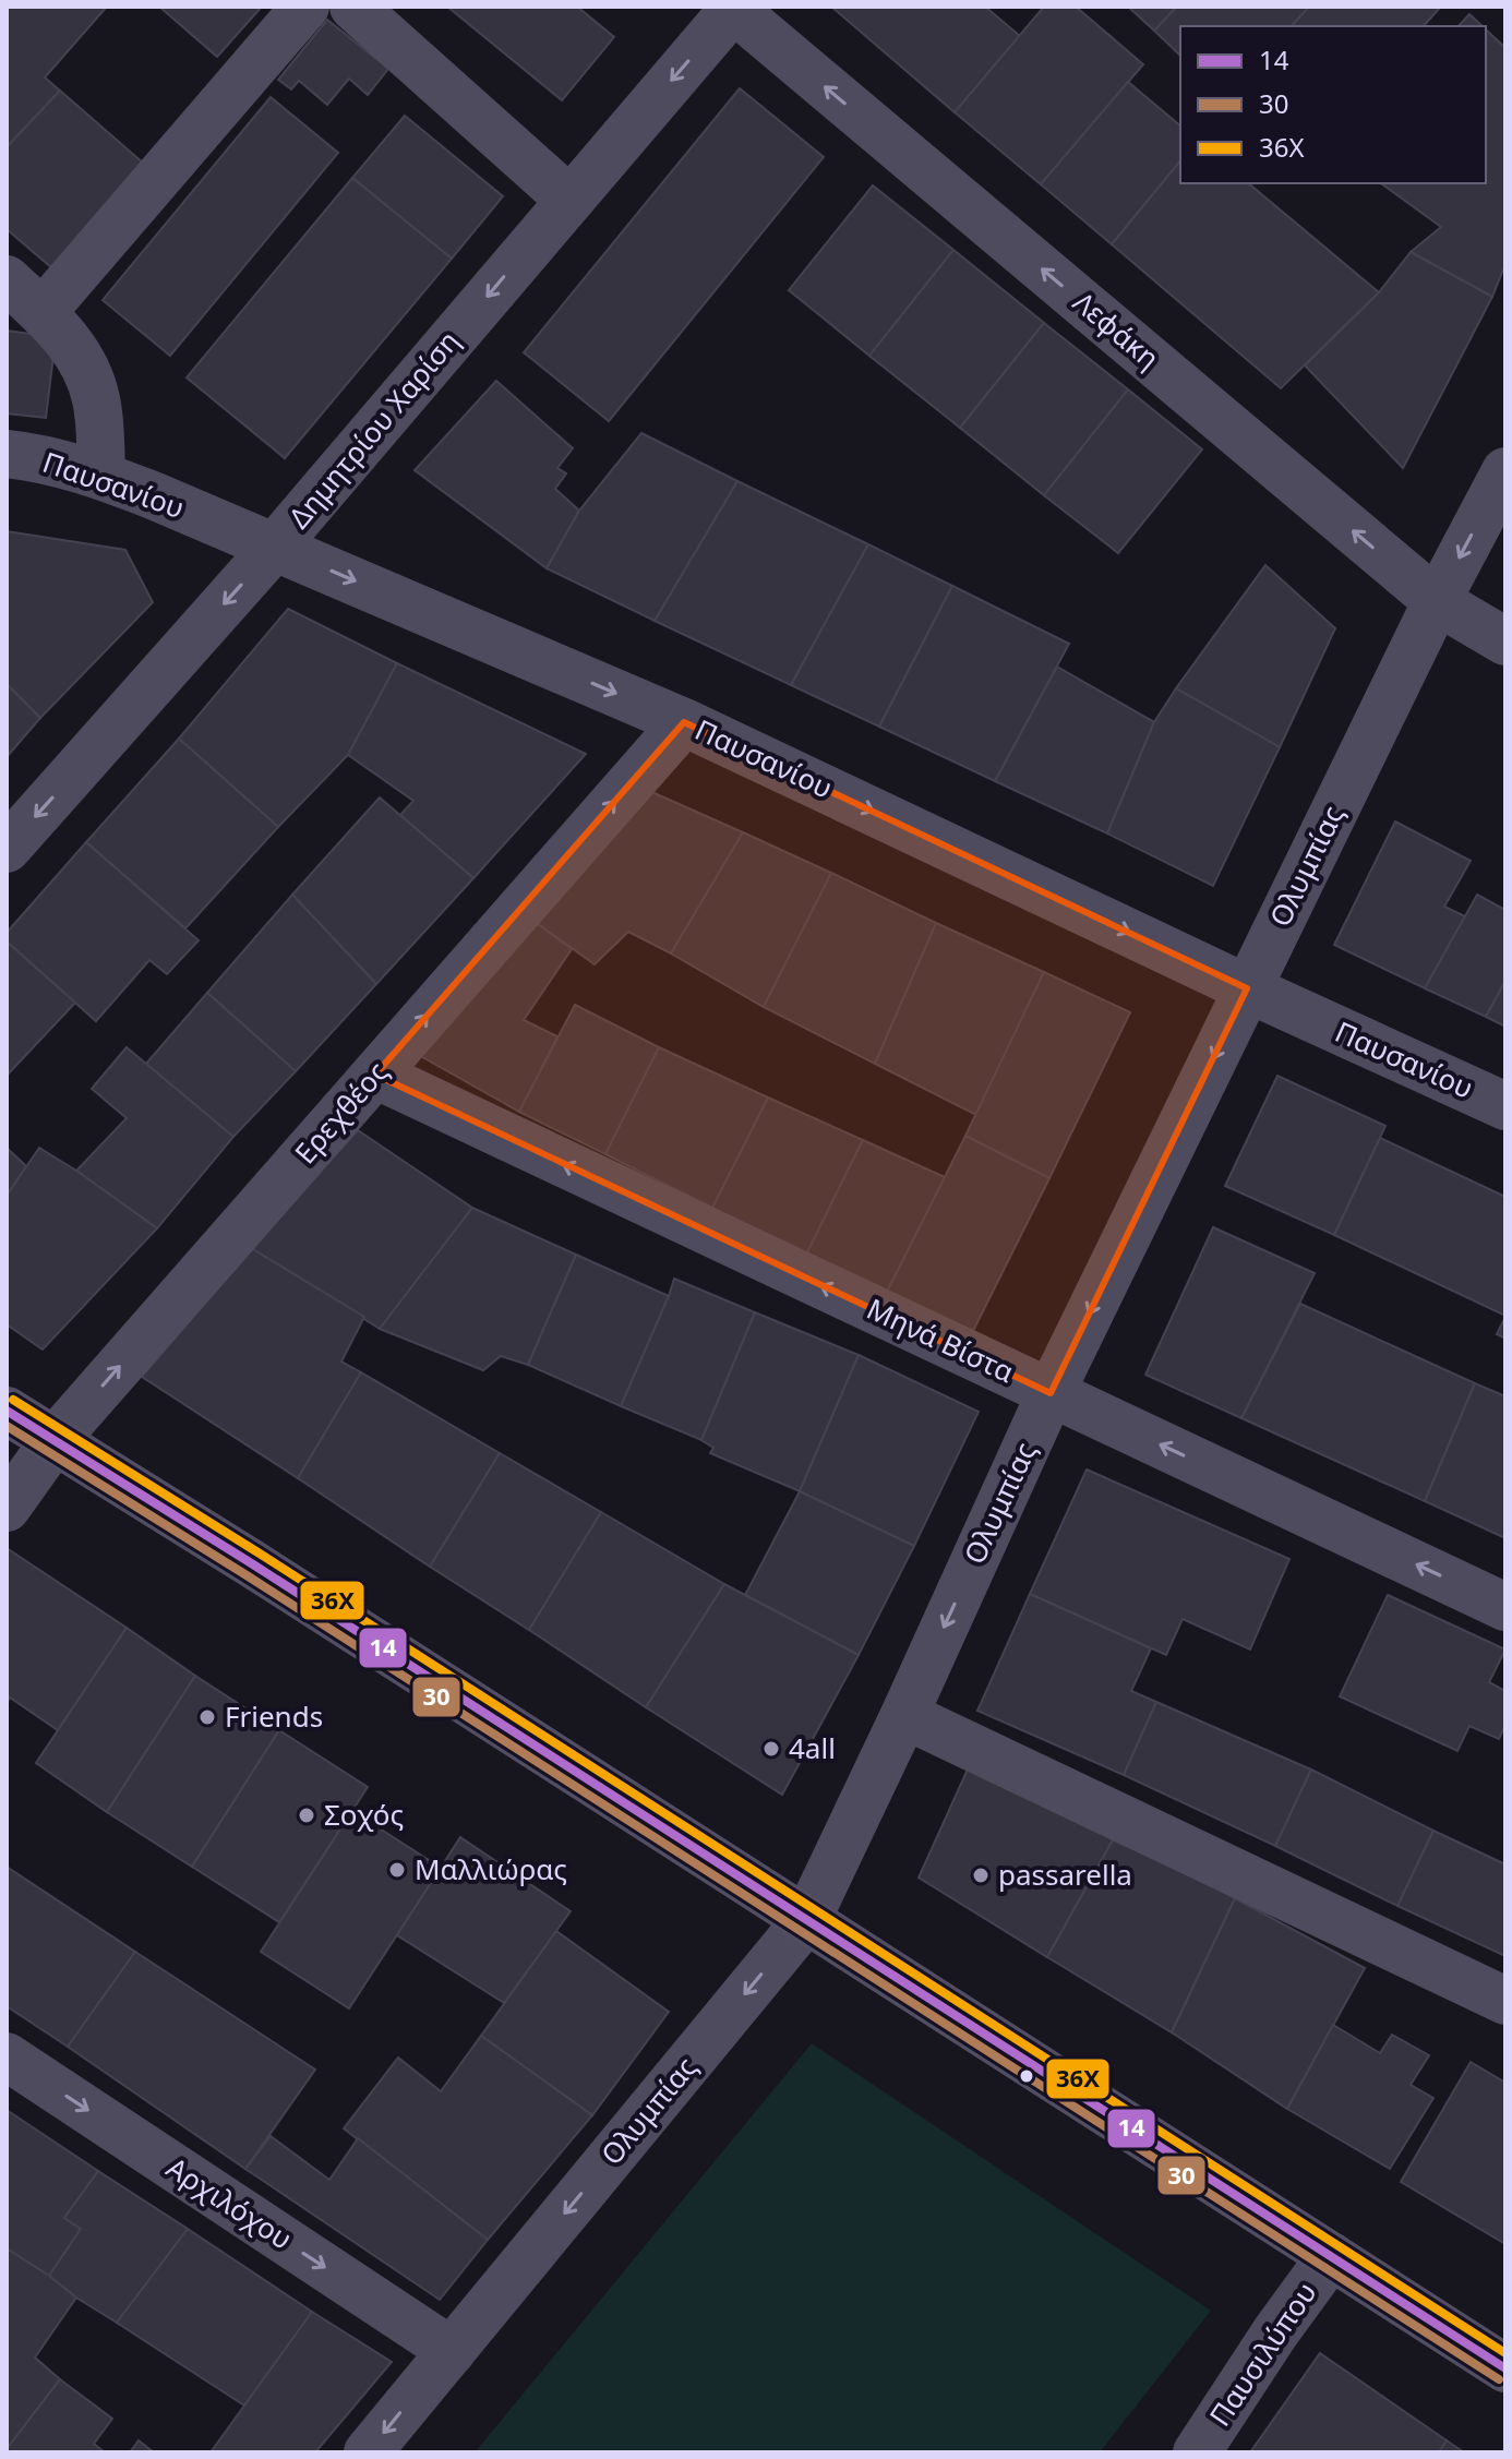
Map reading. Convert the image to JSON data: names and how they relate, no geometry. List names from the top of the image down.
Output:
{
  "streets": {
    "street": [
      "Λεφάκη",
      "Δημητρίου Χαρίση",
      "Παυσανίου",
      "Ολυμπίας",
      "Ερεχθέος",
      "Μηνά Βίστα",
      "Αρχιλόχου",
      "Παυσιλύπου"
    ]
  },
  "crossings": [
    ["Λεφάκη", "Δημητρίου Χαρίση"],
    ["Λεφάκη", "Ολυμπίας"],
    ["Δημητρίου Χαρίση", "Παυσανίου"],
    ["Παυσανίου", "Ολυμπίας"],
    ["Παυσανίου", "Ερεχθέος"],
    ["Ολυμπίας", "Μηνά Βίστα"],
    ["Ολυμπίας", "Αρχιλόχου"],
    ["Ερεχθέος", "Μηνά Βίστα"]
  ],
  "one_way": [
    "Λεφάκη",
    "Παυσανίου",
    "Ολυμπίας",
    "Ερεχθέος",
    "Αρχιλόχου"
  ],
  "places": [
    "Friends",
    "4all",
    "Σοχός",
    "Μαλλιώρας",
    "passarella"
  ],
  "lines": ["transit line 36Χ", "transit line 14", "transit line 30"],
  "legend": ["14", "30", "36Χ"]
}
